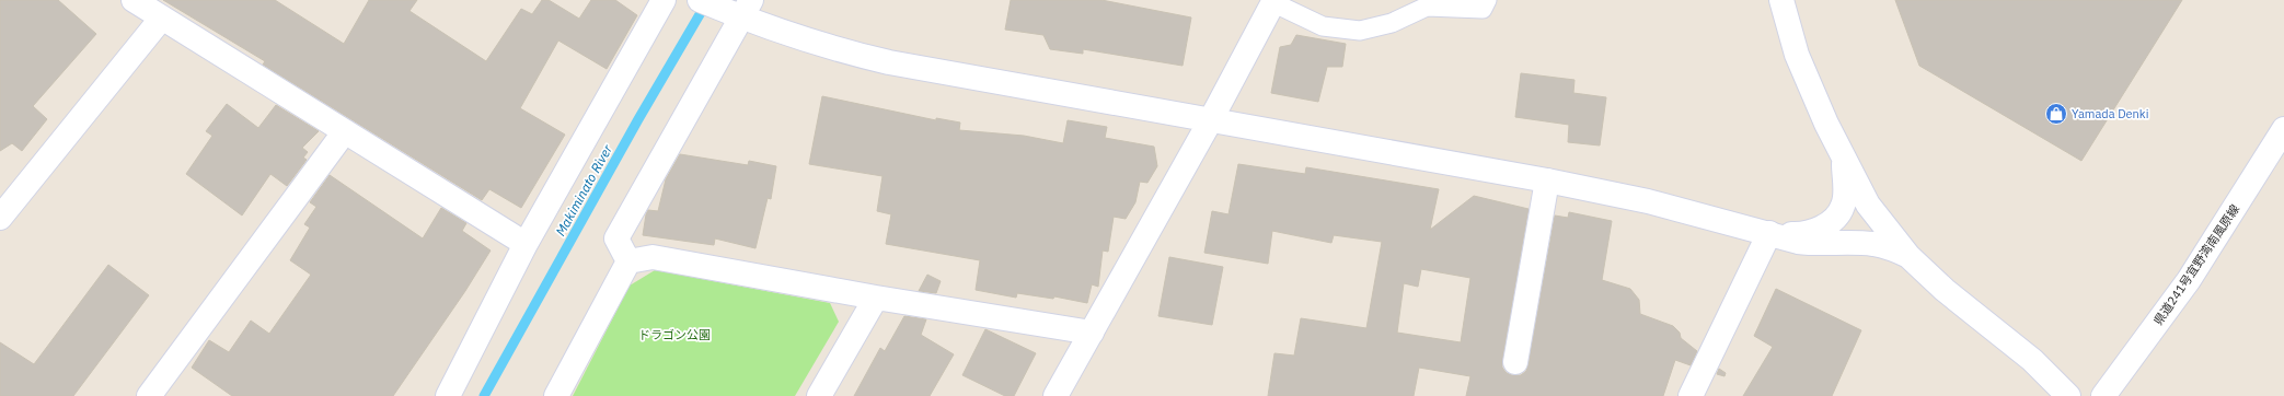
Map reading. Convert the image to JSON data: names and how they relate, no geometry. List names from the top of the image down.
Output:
{
  "streets": {
    "street": ["県道241号宜野湾南風原線"]
  },
  "water": ["Makiminato River"],
  "parks": ["ドラゴン公園"],
  "places": {
    "shop": ["Yamada Denki"]
  }
}
